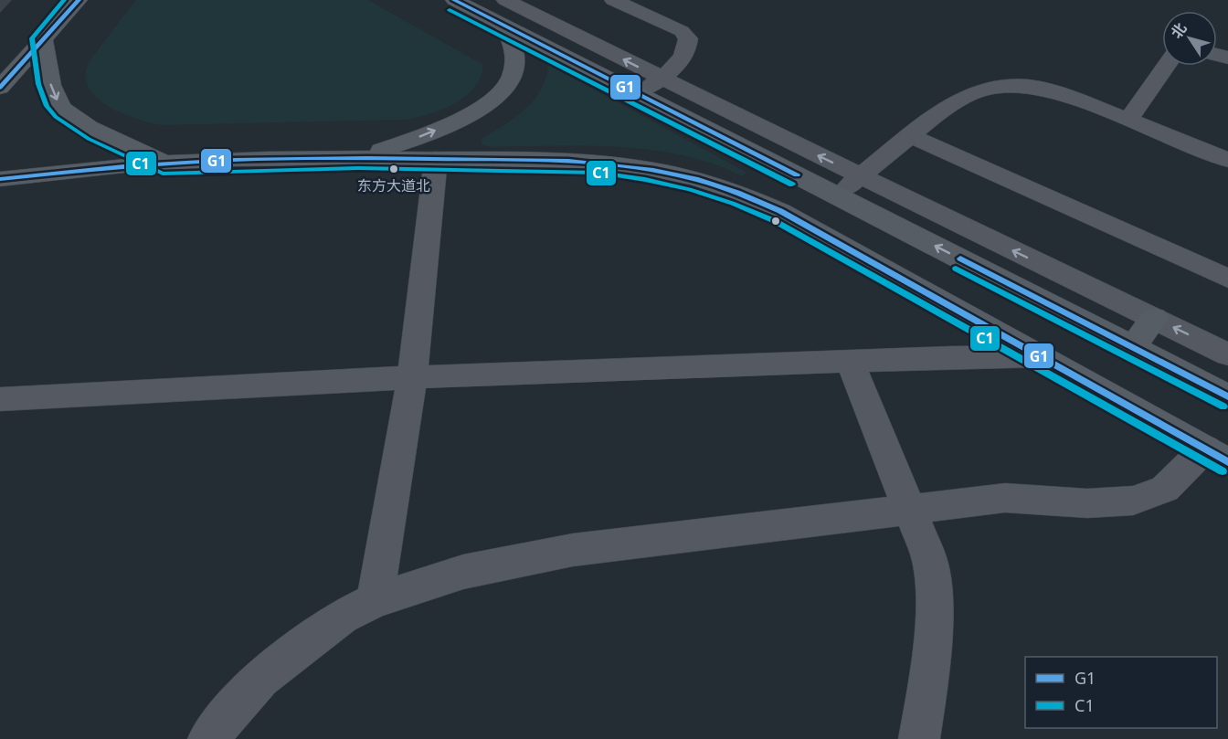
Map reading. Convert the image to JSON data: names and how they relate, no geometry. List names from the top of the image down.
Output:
{
  "places": ["东方大道北"],
  "lines": ["transit line G1", "transit line C1"],
  "legend": ["G1", "C1"],
  "north": "top left"
}
